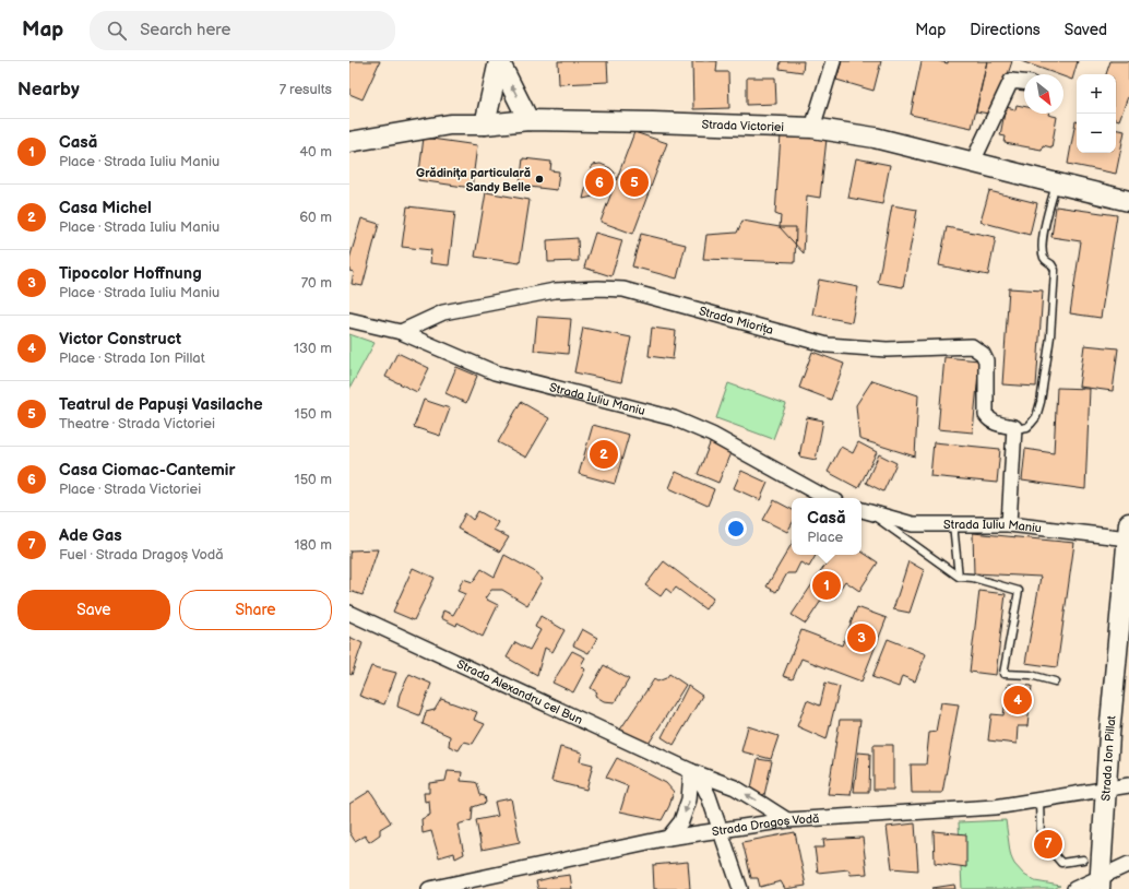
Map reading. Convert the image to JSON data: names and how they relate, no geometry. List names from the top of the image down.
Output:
{
  "streets": {
    "street": [
      "Strada Victoriei",
      "Strada Miorița",
      "Strada Iuliu Maniu",
      "Strada Alexandru cel Bun",
      "Strada Ion Pillat",
      "Strada Dragoș Vodă"
    ]
  },
  "crossings": [
    ["Strada Victoriei", "Strada Miorița"],
    ["Strada Miorița", "Strada Iuliu Maniu"],
    ["Strada Iuliu Maniu", "Strada Ion Pillat"],
    ["Strada Alexandru cel Bun", "Strada Dragoș Vodă"],
    ["Strada Ion Pillat", "Strada Dragoș Vodă"]
  ],
  "places": ["Grădinița particulară Sandy Belle"],
  "north": "bottom right",
  "page": {
    "header": "Map",
    "search": "Search here",
    "nav": ["Map", "Directions", "Saved"],
    "heading": ["Nearby", "7 results"],
    "map_buttons": ["+", "−"],
    "list": [
      {
        "mark": "1",
        "name": "Casă",
        "note": "Place · Strada Iuliu Maniu",
        "value": "40 m"
      },
      {
        "mark": "2",
        "name": "Casa Michel",
        "note": "Place · Strada Iuliu Maniu",
        "value": "60 m"
      },
      {
        "mark": "3",
        "name": "Tipocolor Hoffnung",
        "note": "Place · Strada Iuliu Maniu",
        "value": "70 m"
      },
      {
        "mark": "4",
        "name": "Victor Construct",
        "note": "Place · Strada Ion Pillat",
        "value": "130 m"
      },
      {
        "mark": "5",
        "name": "Teatrul de Papuși Vasilache",
        "note": "Theatre · Strada Victoriei",
        "value": "150 m"
      },
      {
        "mark": "6",
        "name": "Casa Ciomac-Cantemir",
        "note": "Place · Strada Victoriei",
        "value": "150 m"
      },
      {
        "mark": "7",
        "name": "Ade Gas",
        "note": "Fuel · Strada Dragoș Vodă",
        "value": "180 m"
      }
    ],
    "pins": [
      "5",
      "6",
      "2",
      "1",
      "3",
      "4",
      "7"
    ],
    "popup": ["Casă", "Place"],
    "buttons": ["Save", "Share"]
  }
}
